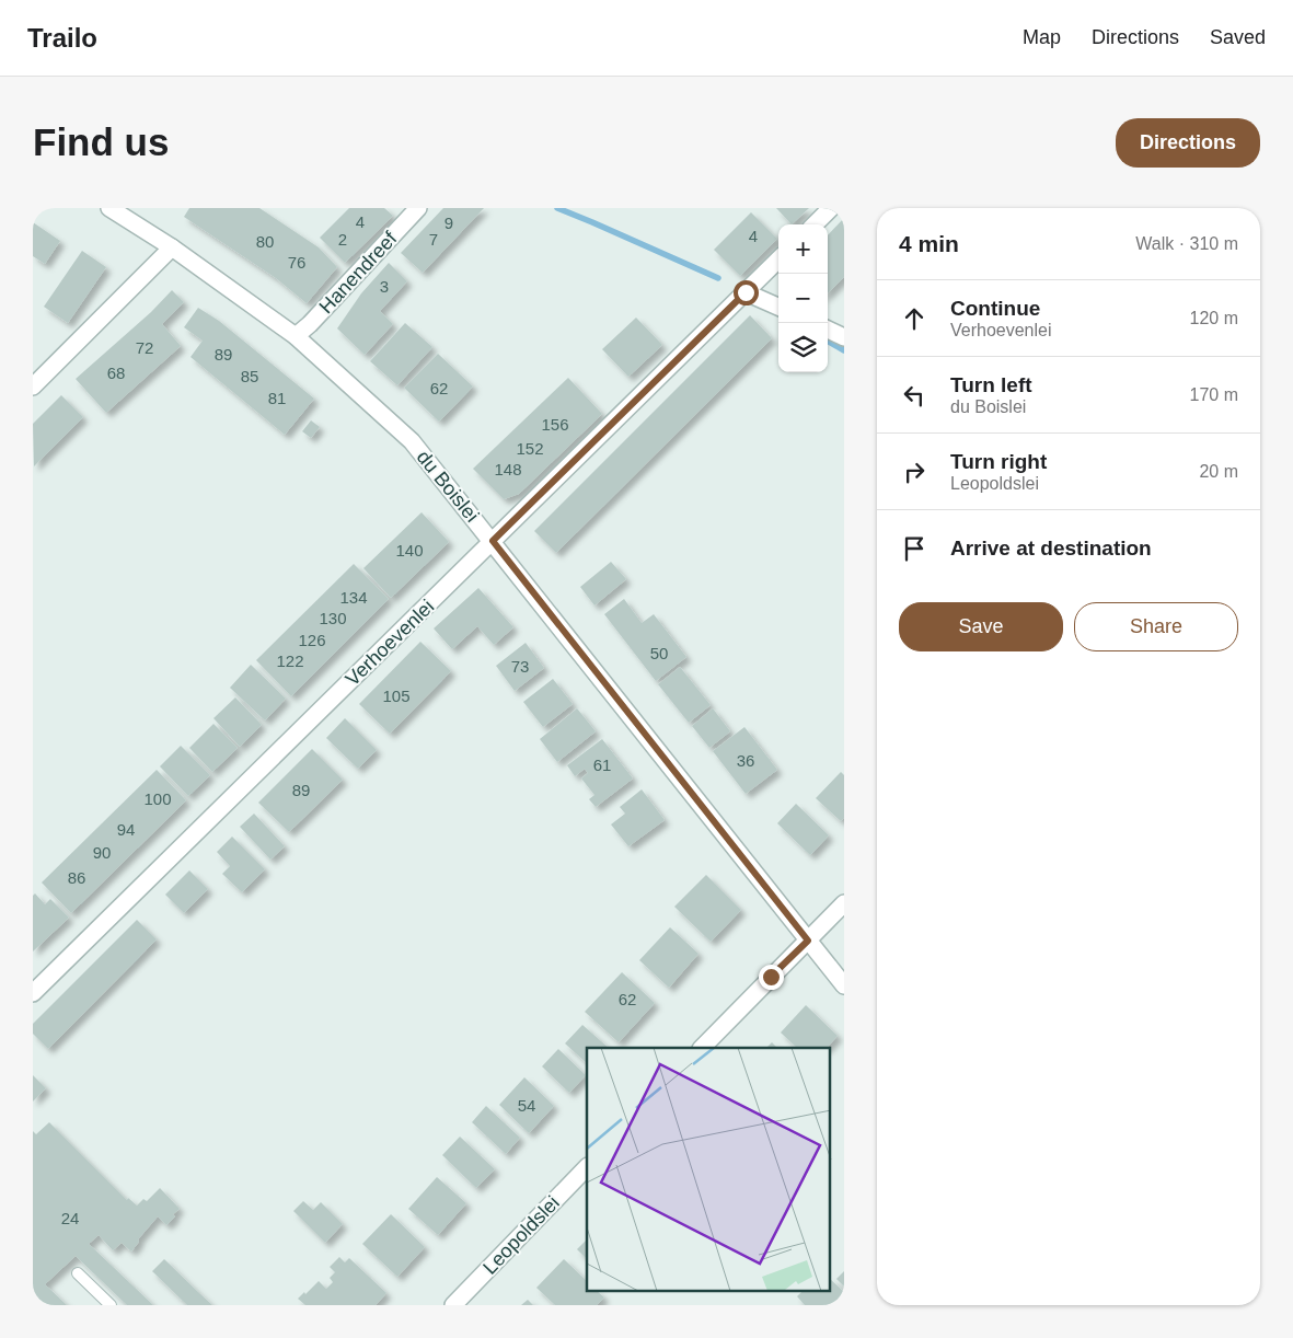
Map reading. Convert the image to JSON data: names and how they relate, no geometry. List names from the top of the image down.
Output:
{
  "streets": {
    "street": [
      "Hanendreef",
      "du Boislei",
      "Verhoevenlei",
      "Leopoldslei"
    ]
  },
  "crossings": [
    ["Hanendreef", "du Boislei"],
    ["du Boislei", "Verhoevenlei"]
  ],
  "house_numbers": [
    "4",
    "9",
    "4",
    "2",
    "7",
    "80",
    "76",
    "3",
    "72",
    "89",
    "68",
    "85",
    "62",
    "81",
    "156",
    "152",
    "148",
    "140",
    "134",
    "130",
    "126",
    "50",
    "122",
    "73",
    "105",
    "36",
    "61",
    "89",
    "100",
    "94",
    "90",
    "86",
    "62",
    "54",
    "24"
  ],
  "page": {
    "header": "Trailo",
    "nav": ["Map", "Directions", "Saved"],
    "buttons": [
      "Directions",
      ["Save", "Share"]
    ],
    "title": "Find us",
    "heading": ["4 min", "Walk · 310 m"],
    "map_buttons": ["+", "−"],
    "list": [
      ["Continue", "Verhoevenlei", "120 m"],
      ["Turn left", "du Boislei", "170 m"],
      ["Turn right", "Leopoldslei", "20 m"],
      "Arrive at destination"
    ]
  }
}
